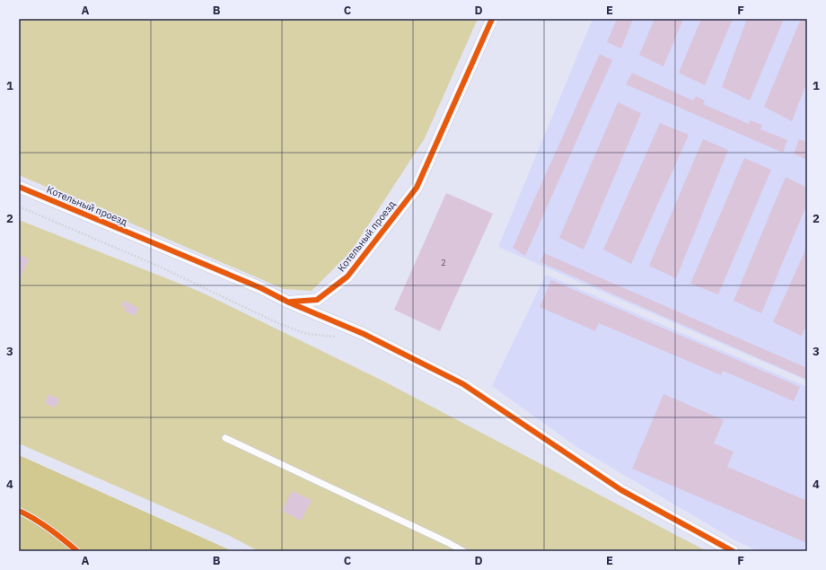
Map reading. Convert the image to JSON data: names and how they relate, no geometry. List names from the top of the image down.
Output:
{
  "streets": {
    "street": ["Котельный проезд"]
  },
  "house_numbers": ["2"],
  "grid": {
    "columns": [
      "A",
      "B",
      "C",
      "D",
      "E",
      "F"
    ],
    "rows": [
      "1",
      "2",
      "3",
      "4"
    ]
  }
}
